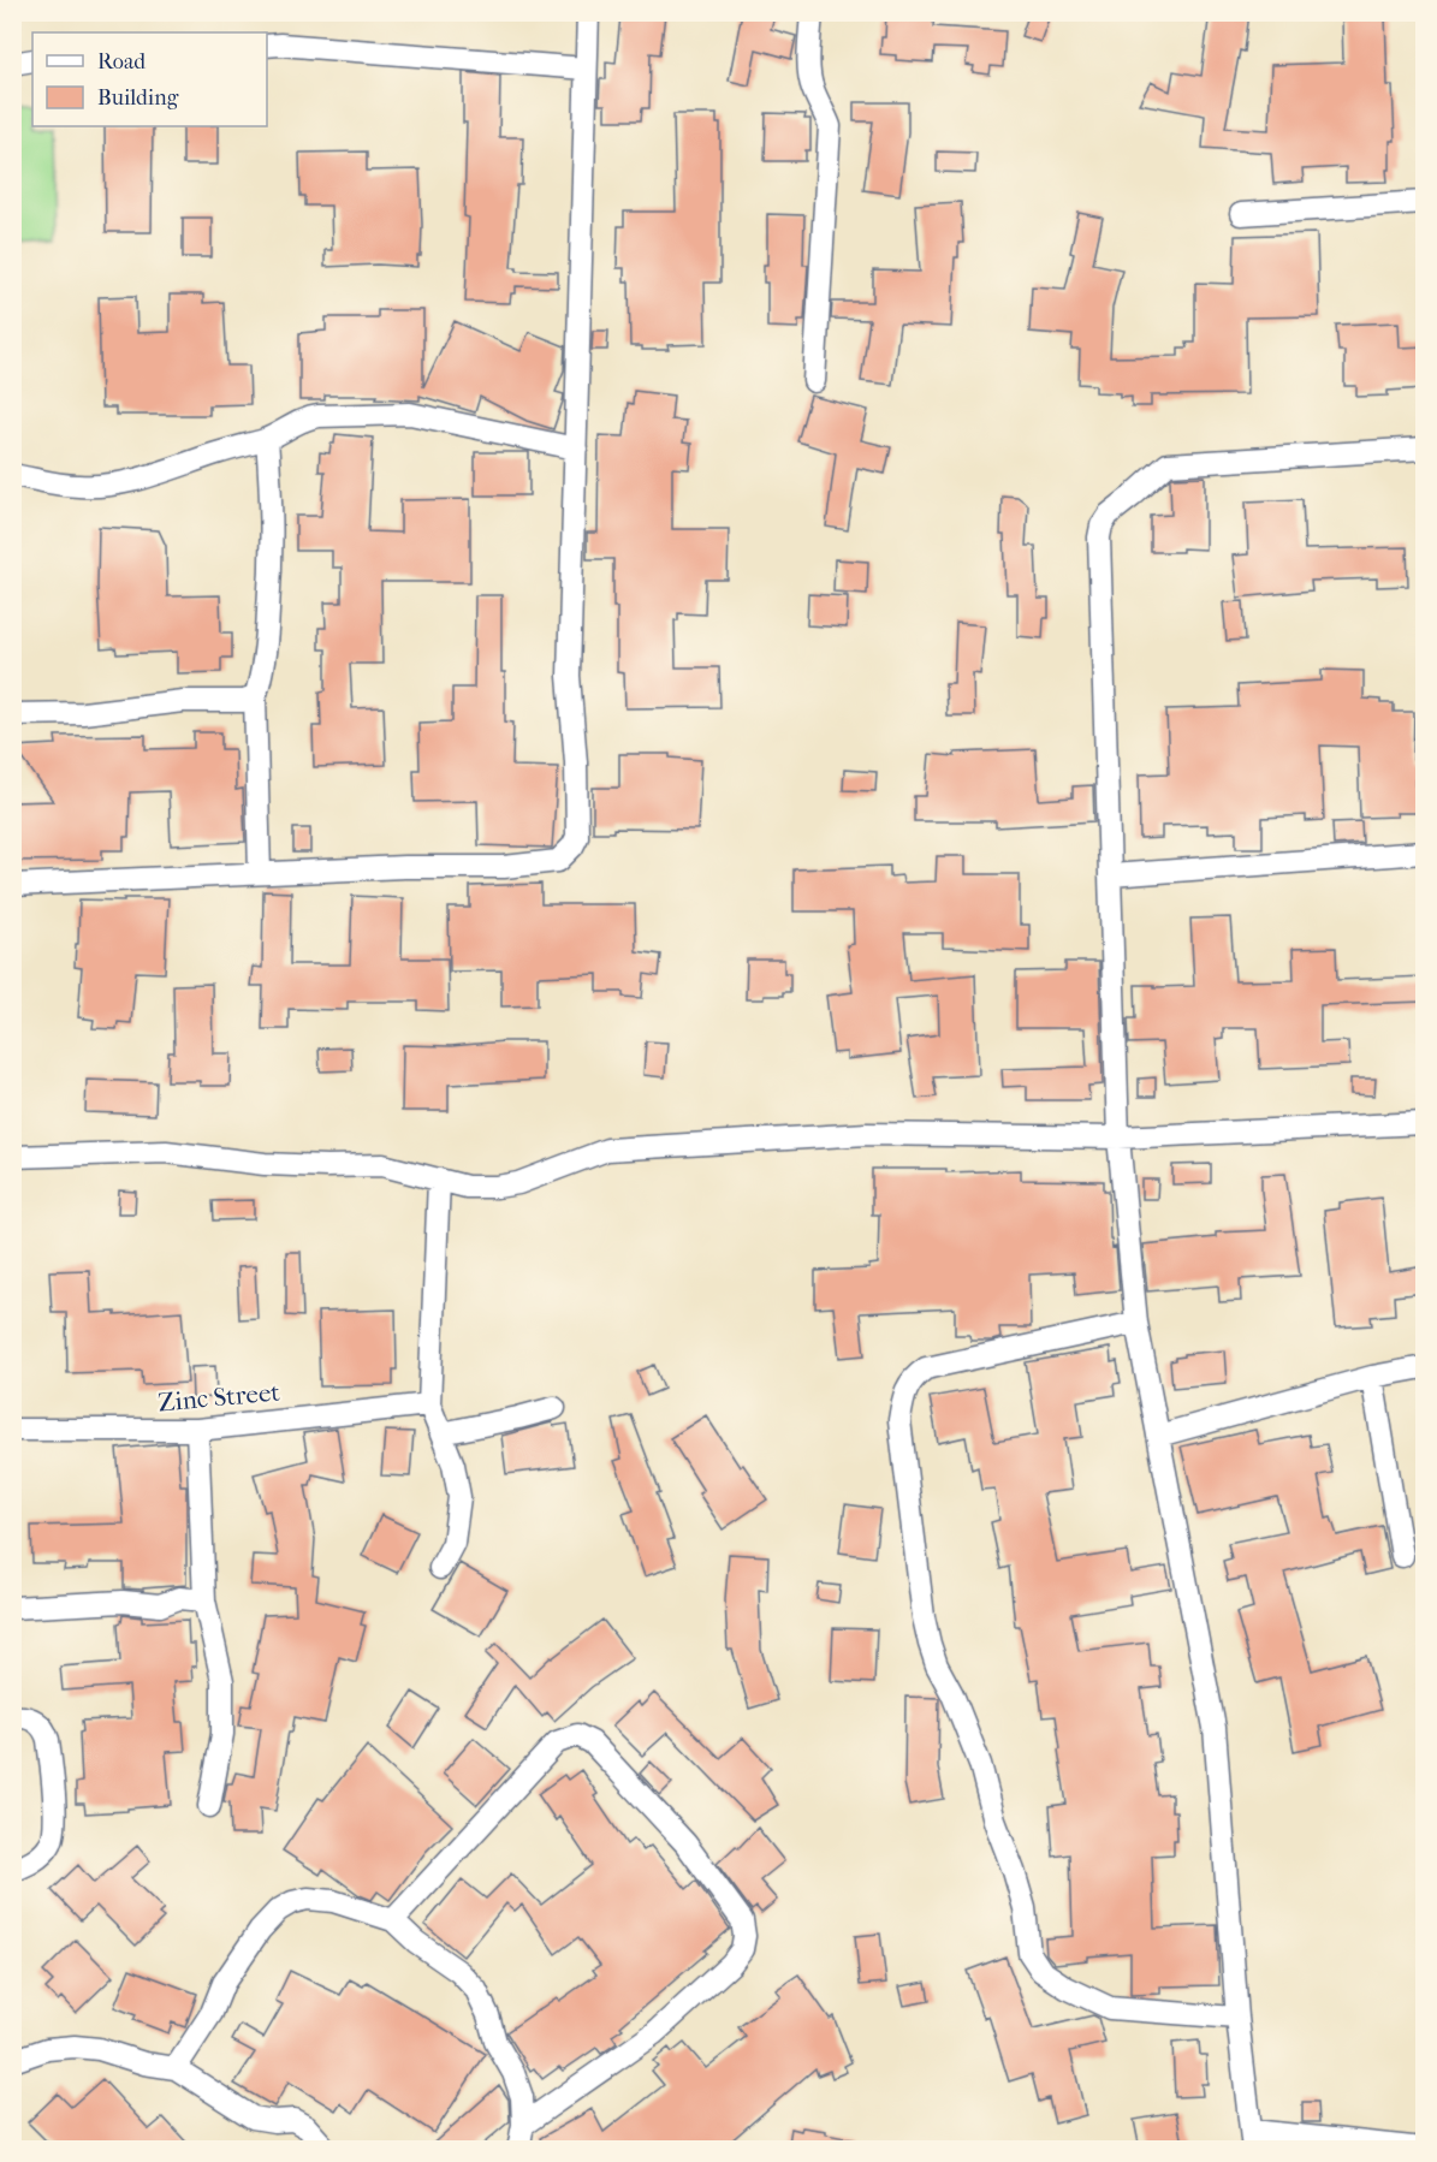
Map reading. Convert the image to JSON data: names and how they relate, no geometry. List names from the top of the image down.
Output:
{
  "streets": {
    "street": ["Zinc Street"]
  },
  "legend": ["Road", "Building"]
}
